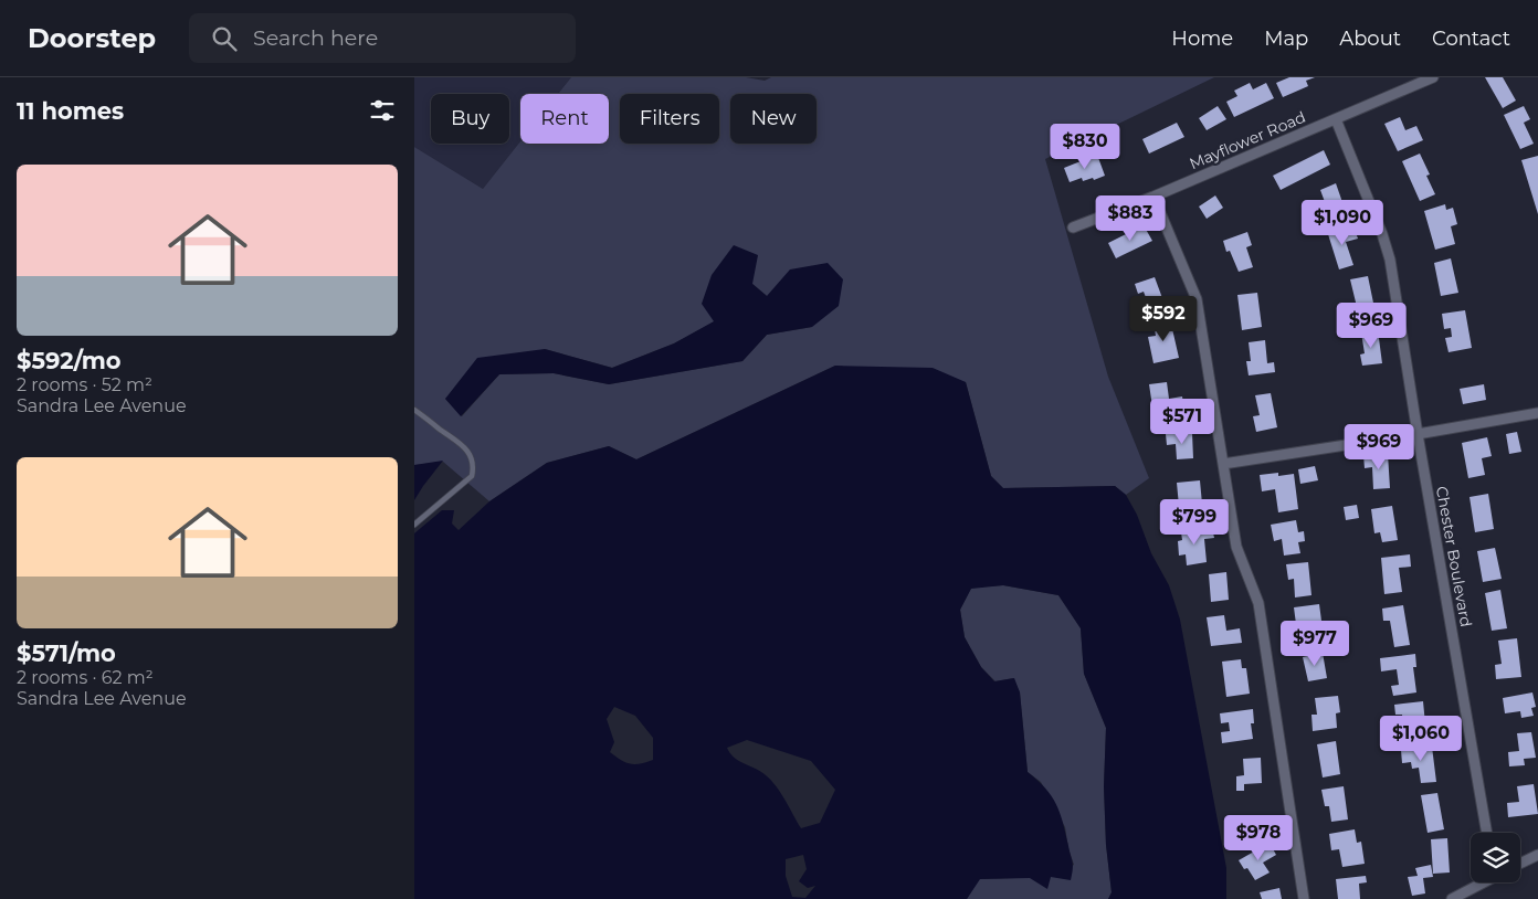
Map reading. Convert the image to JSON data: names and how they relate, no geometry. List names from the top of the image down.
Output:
{
  "streets": {
    "street": ["Mayflower Road", "Chester Boulevard"]
  },
  "crossings": [
    ["Mayflower Road", "Chester Boulevard"]
  ],
  "page": {
    "header": "Doorstep",
    "search": "Search here",
    "nav": [
      "Home",
      "Map",
      "About",
      "Contact"
    ],
    "heading": "11 homes",
    "chip": [
      "Buy",
      "Rent",
      "Filters",
      "New"
    ],
    "price": [
      "$830",
      "$883",
      "$1,090",
      "$592",
      "$969",
      "$571",
      "$969",
      "$799",
      "$977",
      "$1,060",
      "$978"
    ],
    "list": [
      {
        "name": "$592/mo",
        "note": "2 rooms · 52 m² · Sandra Lee Avenue"
      },
      {
        "name": "$571/mo",
        "note": "2 rooms · 62 m² · Sandra Lee Avenue"
      }
    ]
  }
}
